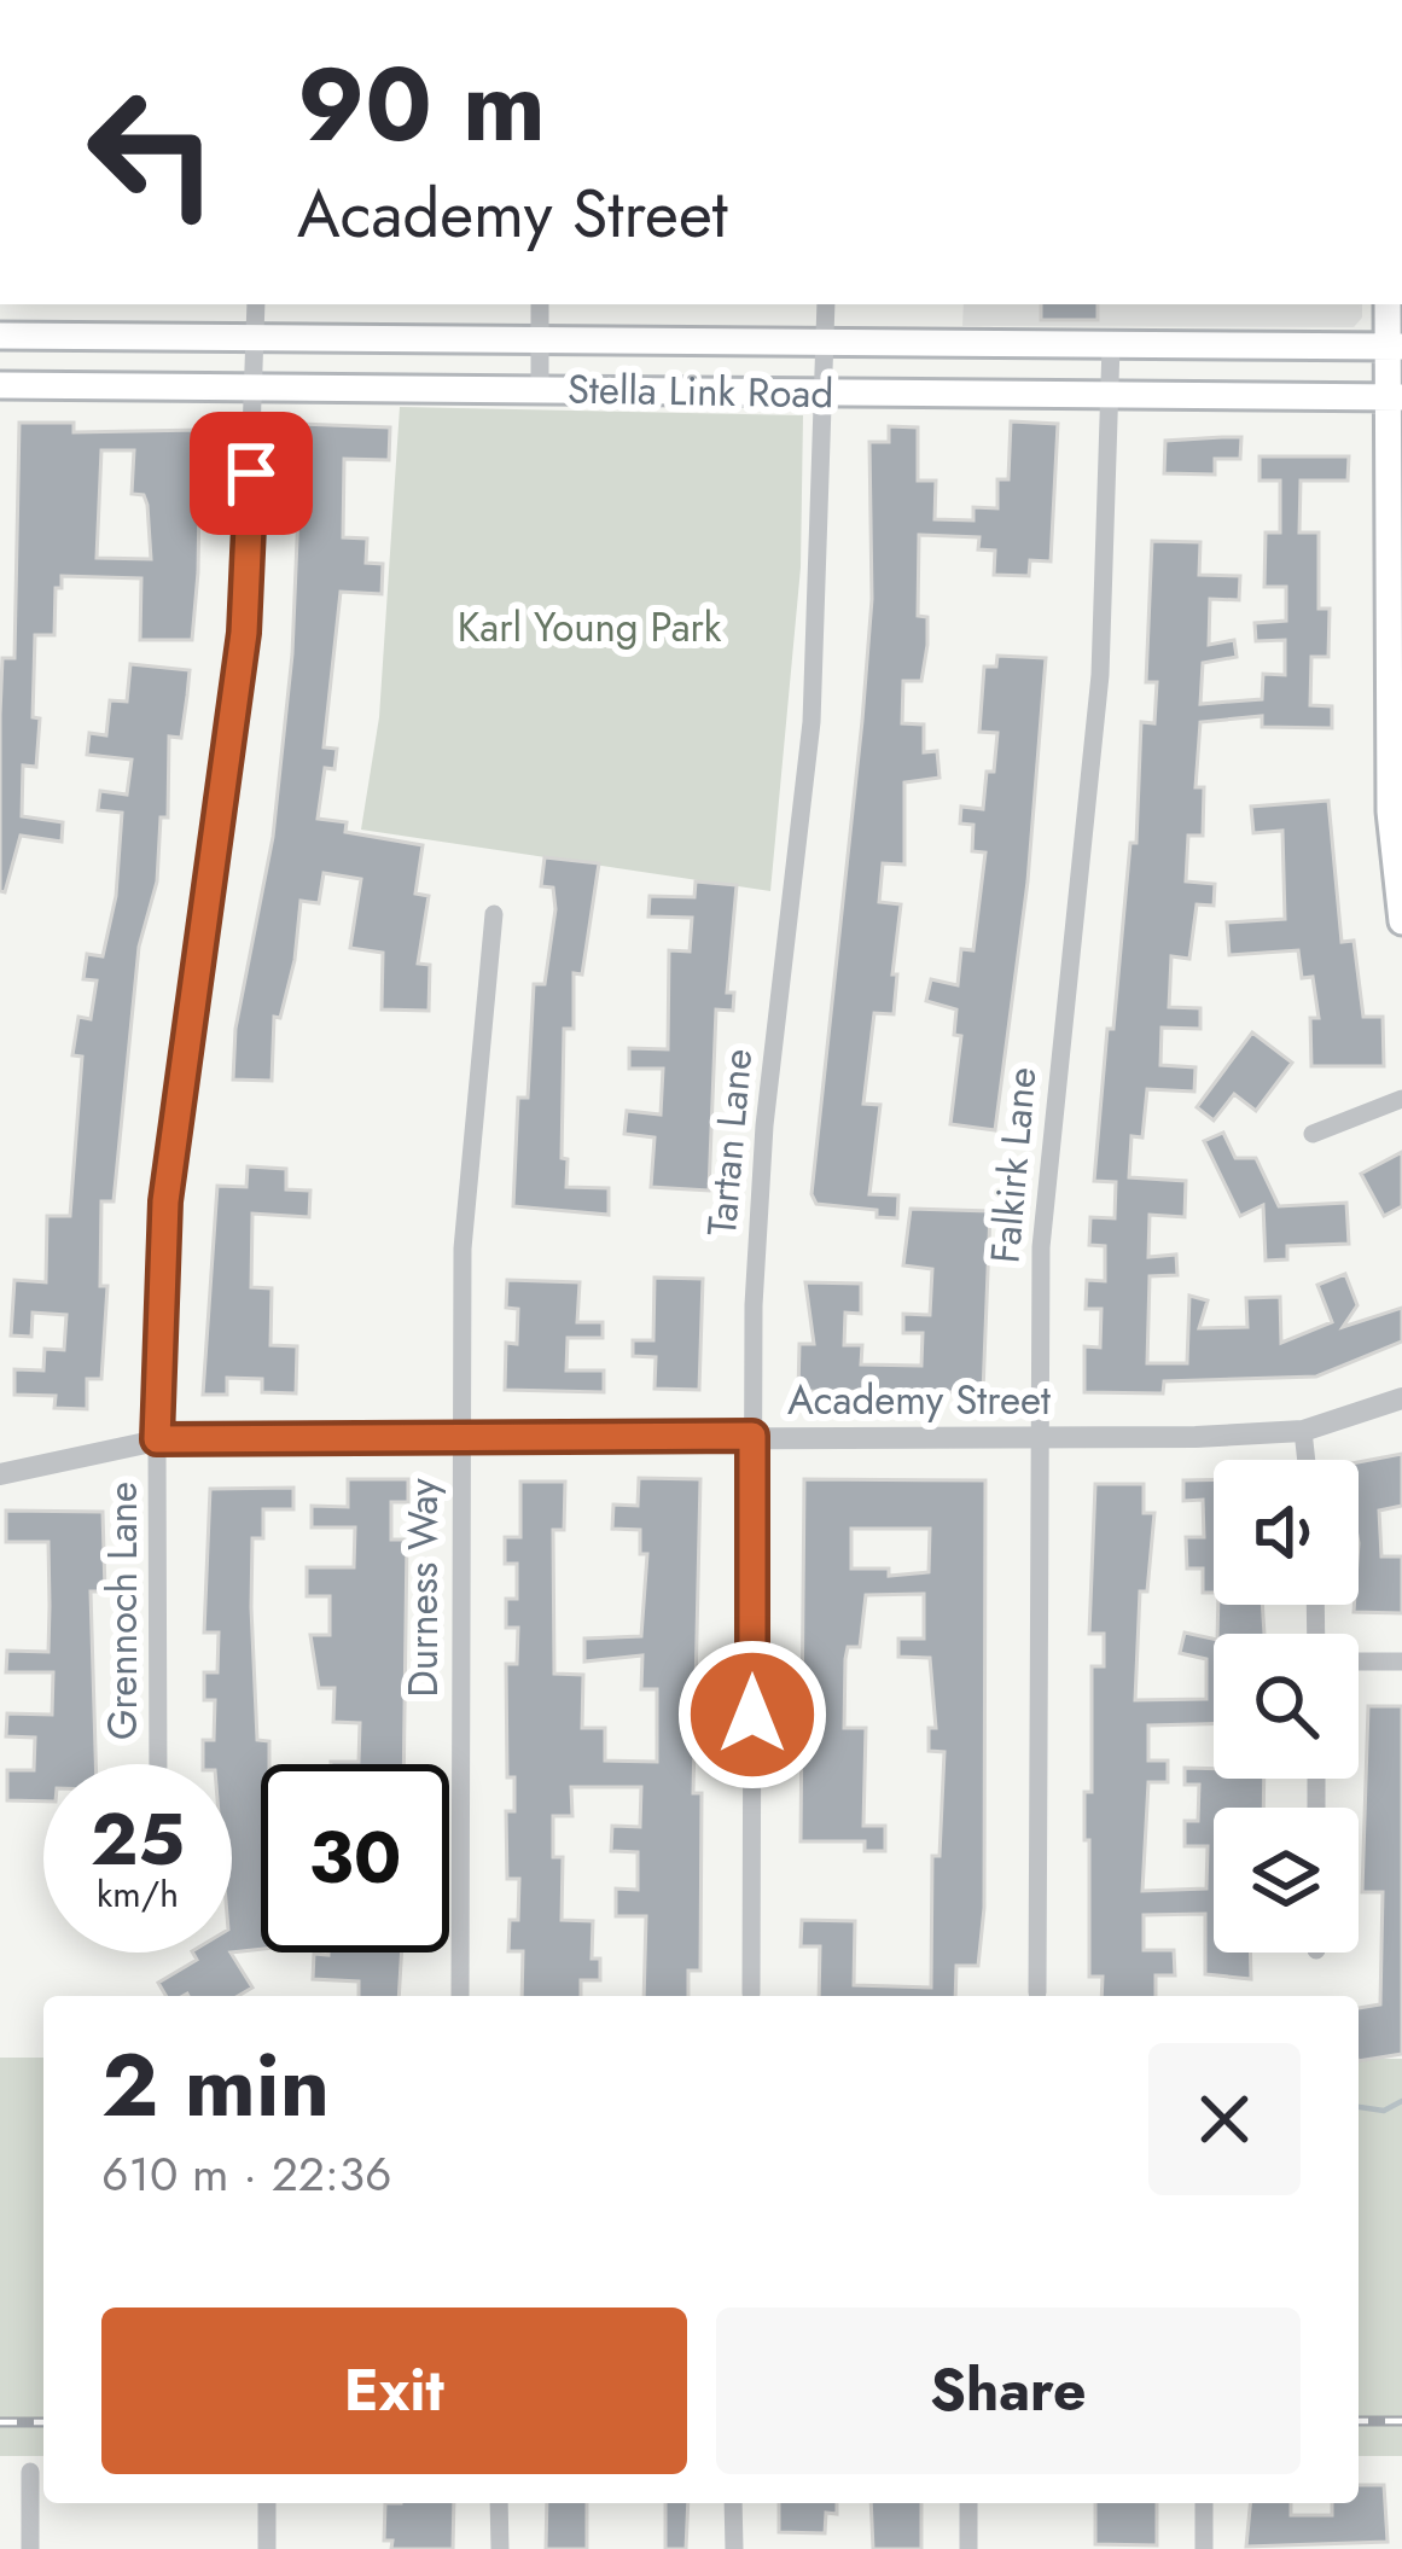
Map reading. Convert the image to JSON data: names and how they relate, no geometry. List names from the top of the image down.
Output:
{
  "streets": {
    "main road": ["Stella Link Road"],
    "street": [
      "Tartan Lane",
      "Falkirk Lane",
      "Academy Street",
      "Durness Way",
      "Grennoch Lane"
    ]
  },
  "crossings": [
    ["Stella Link Road", "Tartan Lane"],
    ["Stella Link Road", "Falkirk Lane"],
    ["Stella Link Road", "Grennoch Lane"],
    ["Tartan Lane", "Academy Street"],
    ["Falkirk Lane", "Academy Street"],
    ["Academy Street", "Durness Way"],
    ["Academy Street", "Grennoch Lane"]
  ],
  "parks": ["Karl Young Park"],
  "page": {
    "turn": ["90 m", "Academy Street"],
    "speed": "25 km/h",
    "limit": "30",
    "heading": ["2 min", "610 m · 22:36"],
    "buttons": ["Exit", "Share"]
  }
}
